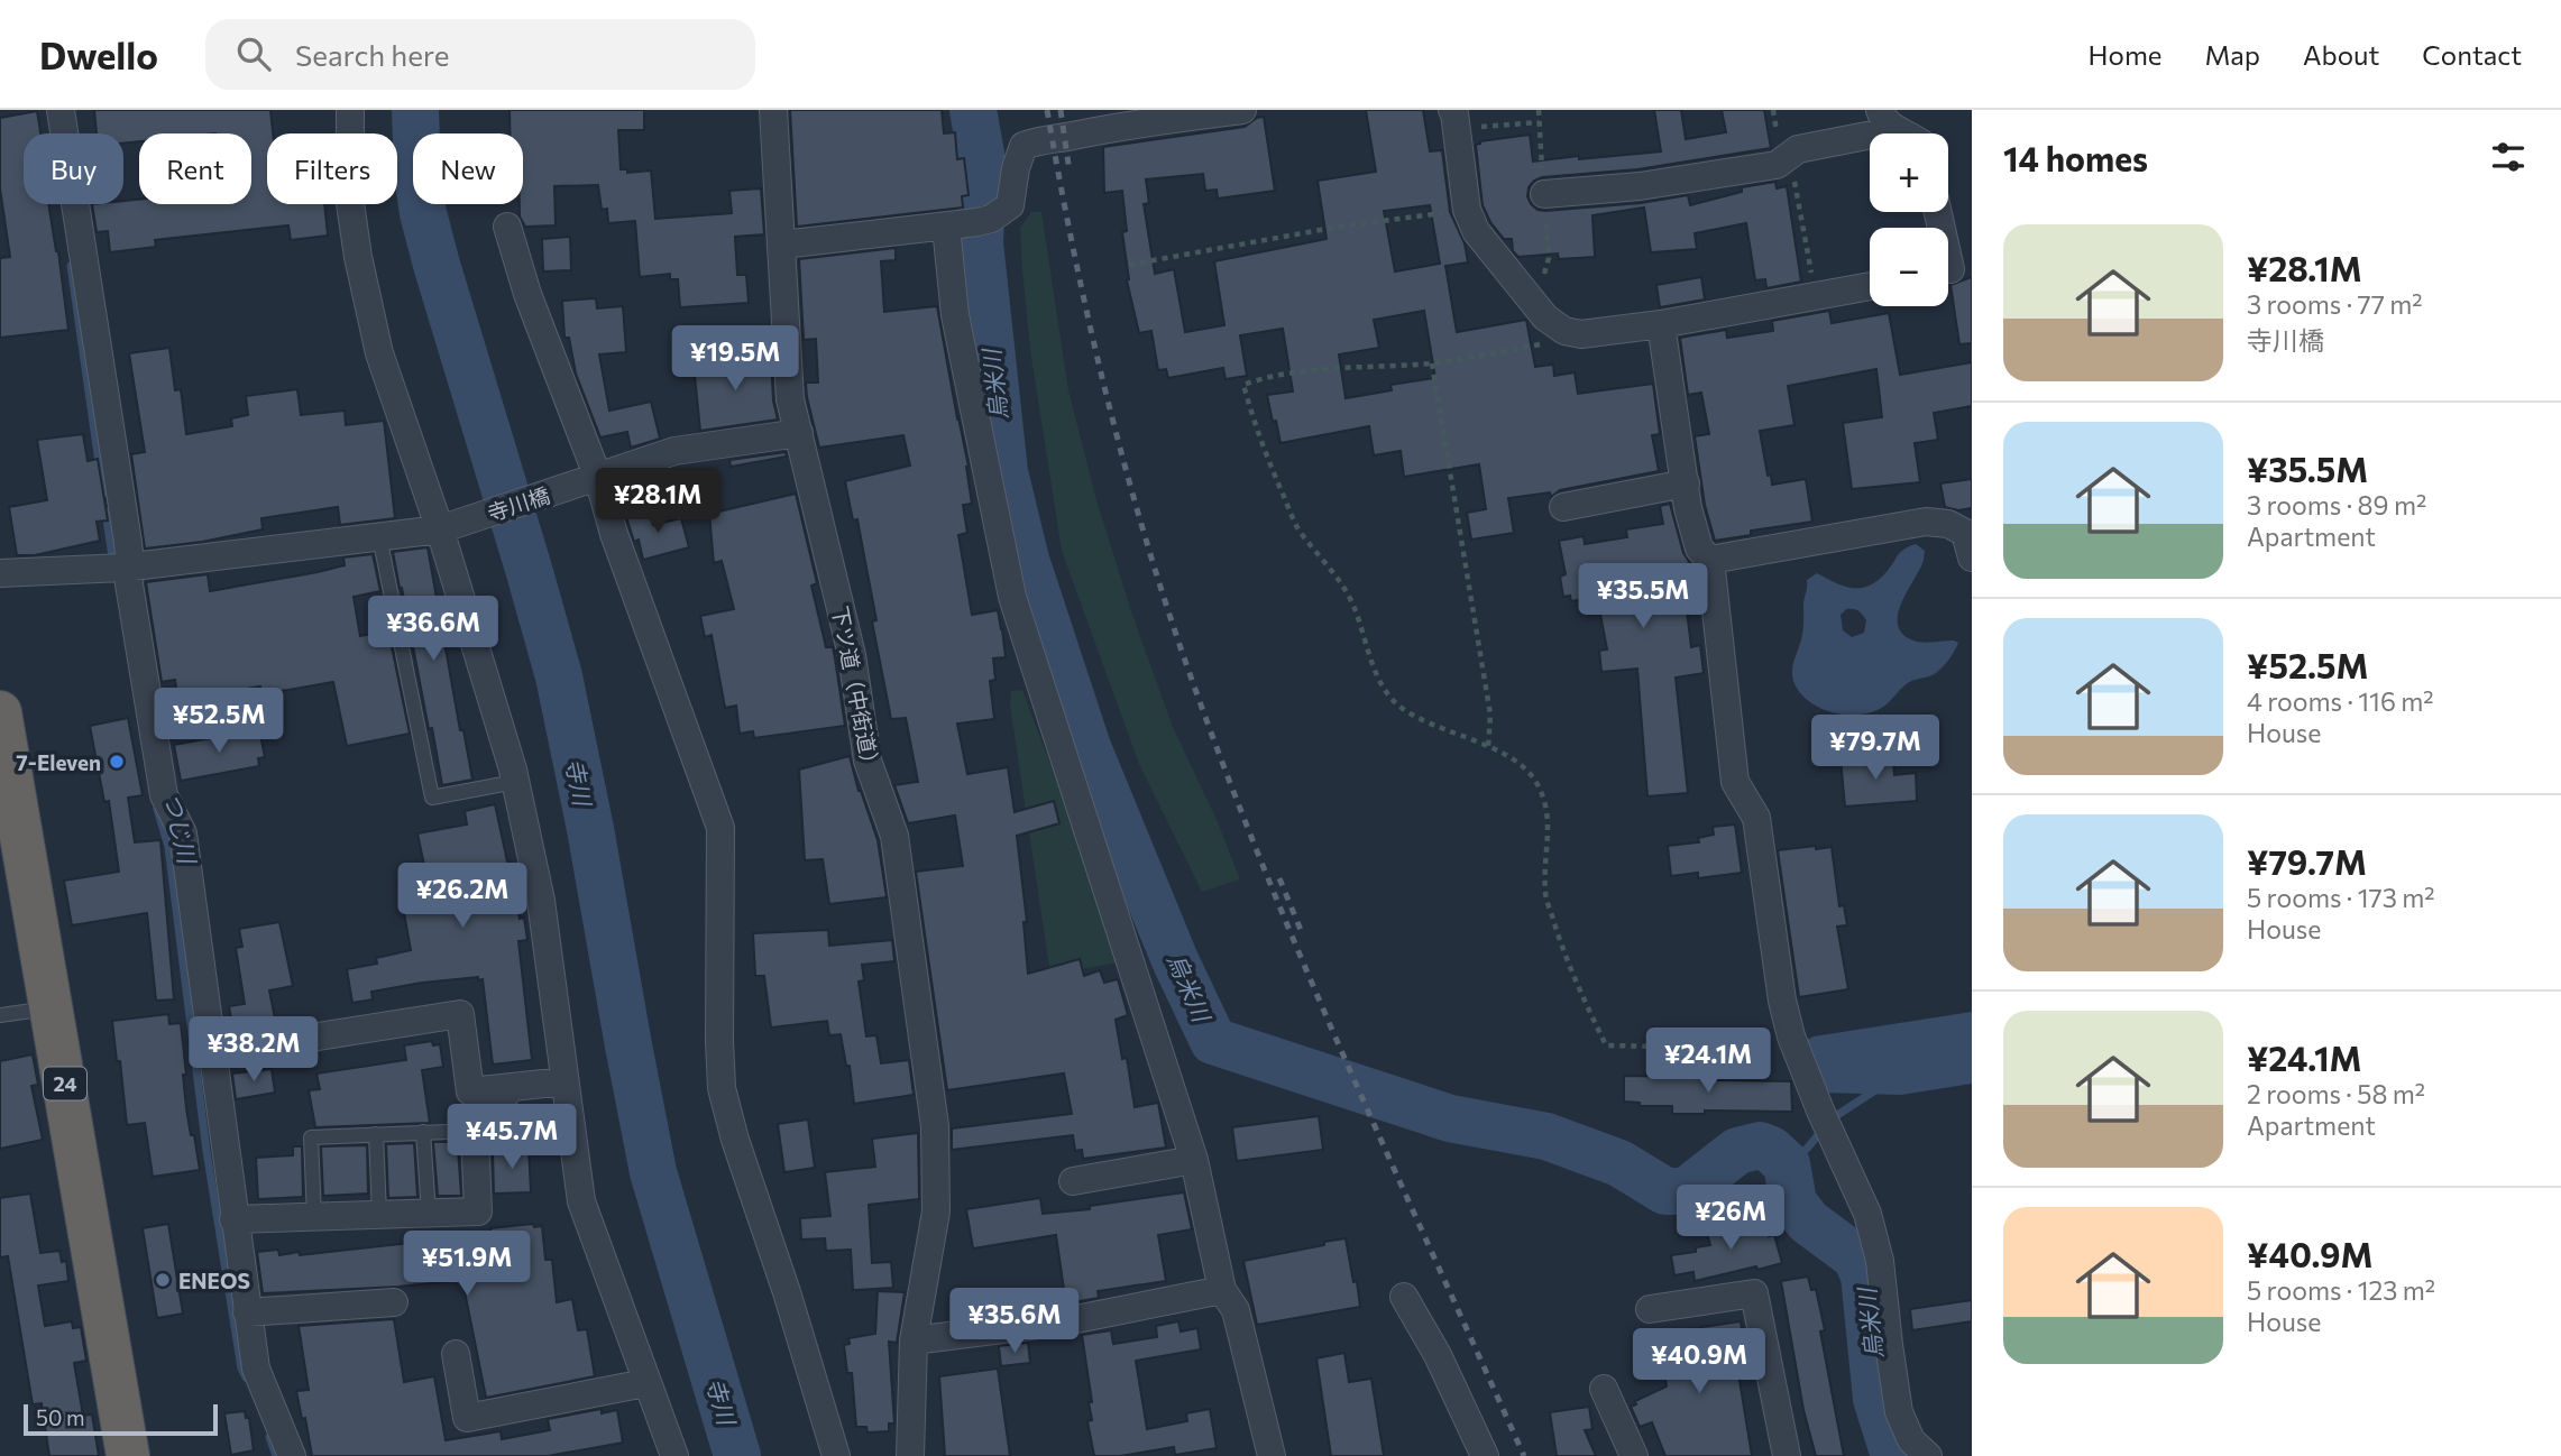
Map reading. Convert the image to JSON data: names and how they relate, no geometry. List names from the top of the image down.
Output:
{
  "streets": {
    "highway": ["24"],
    "street": ["寺川橋", "下ツ道（中街道）"]
  },
  "crossings": [
    ["寺川橋", "下ツ道（中街道）"]
  ],
  "water": ["烏米川", "寺川", "つじ川"],
  "places": ["7-Eleven", "ENEOS"],
  "scale_bar": "50 m",
  "page": {
    "header": "Dwello",
    "search": "Search here",
    "nav": [
      "Home",
      "Map",
      "About",
      "Contact"
    ],
    "heading": "14 homes",
    "map_buttons": ["+", "−"],
    "chip": [
      "Buy",
      "Rent",
      "Filters",
      "New"
    ],
    "list": [
      {
        "name": "¥28.1M",
        "note": "3 rooms · 77 m² · 寺川橋"
      },
      {
        "name": "¥35.5M",
        "note": "3 rooms · 89 m² · Apartment"
      },
      {
        "name": "¥52.5M",
        "note": "4 rooms · 116 m² · House"
      },
      {
        "name": "¥79.7M",
        "note": "5 rooms · 173 m² · House"
      },
      {
        "name": "¥24.1M",
        "note": "2 rooms · 58 m² · Apartment"
      },
      {
        "name": "¥40.9M",
        "note": "5 rooms · 123 m² · House"
      }
    ],
    "price": [
      "¥19.5M",
      "¥28.1M",
      "¥35.5M",
      "¥36.6M",
      "¥52.5M",
      "¥79.7M",
      "¥26.2M",
      "¥38.2M",
      "¥24.1M",
      "¥45.7M",
      "¥26M",
      "¥51.9M",
      "¥35.6M",
      "¥40.9M"
    ],
    "scale": "50 m"
  }
}
